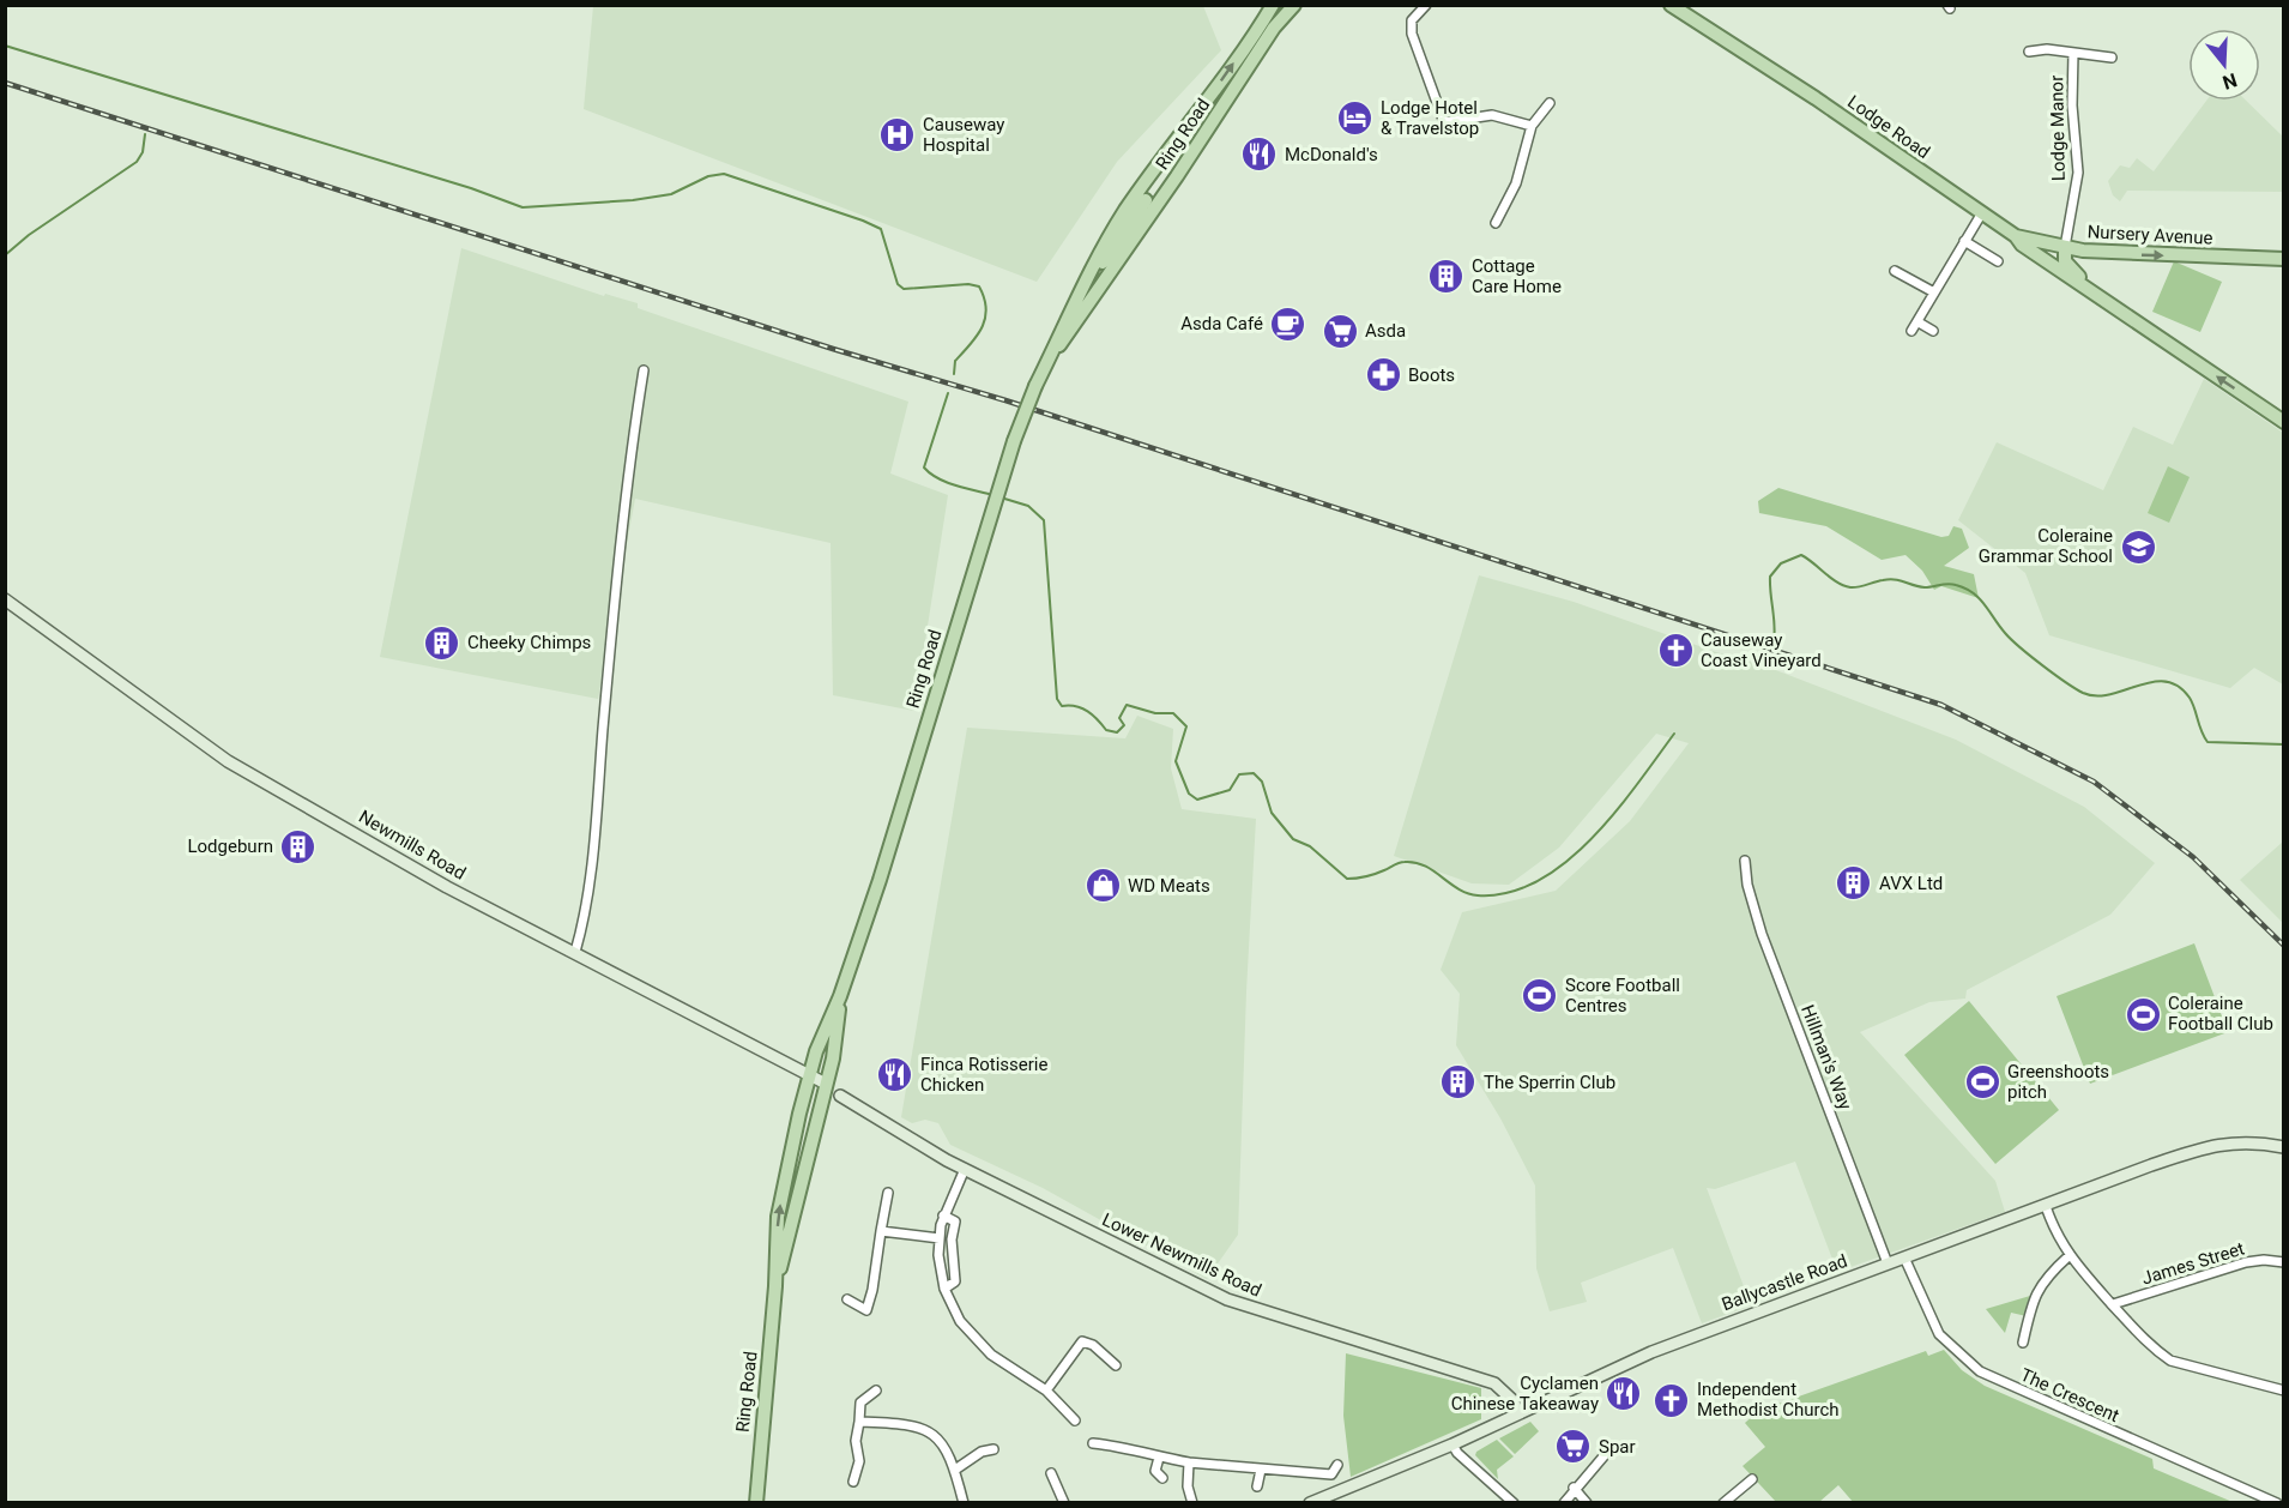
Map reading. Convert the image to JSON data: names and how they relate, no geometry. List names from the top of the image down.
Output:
{
  "streets": {
    "main road": ["Lodge Road", "Ring Road", "Nursery Avenue"],
    "street": [
      "Lodge Manor",
      "Newmills Road",
      "Hillman's Way",
      "Lower Newmills Road",
      "James Street",
      "Ballycastle Road",
      "The Crescent"
    ]
  },
  "crossings": [
    ["Lodge Road", "Lodge Manor"],
    ["Lodge Road", "Nursery Avenue"],
    ["Lodge Manor", "Nursery Avenue"],
    ["Ring Road", "Newmills Road"],
    ["Hillman's Way", "Ballycastle Road"],
    ["Lower Newmills Road", "Ballycastle Road"],
    ["Ballycastle Road", "The Crescent"]
  ],
  "one_way": ["Nursery Avenue"],
  "places": {
    "hotel": ["Lodge Hotel & Travelstop"],
    "hospital": ["Causeway Hospital"],
    "restaurant": ["McDonald's", "Finca Rotisserie Chicken", "Cyclamen Chinese Takeaway"],
    "building": [
      "Cottage Care Home",
      "Cheeky Chimps",
      "Lodgeburn",
      "AVX Ltd",
      "The Sperrin Club"
    ],
    "cafe": ["Asda Café"],
    "supermarket": ["Asda", "Spar"],
    "pharmacy": ["Boots"],
    "school or university": ["Coleraine Grammar School"],
    "church": ["Causeway Coast Vineyard", "Independent Methodist Church"],
    "shop": ["WD Meats"],
    "sports": ["Score Football Centres", "Coleraine Football Club", "Greenshoots pitch"]
  },
  "north": "bottom"
}
